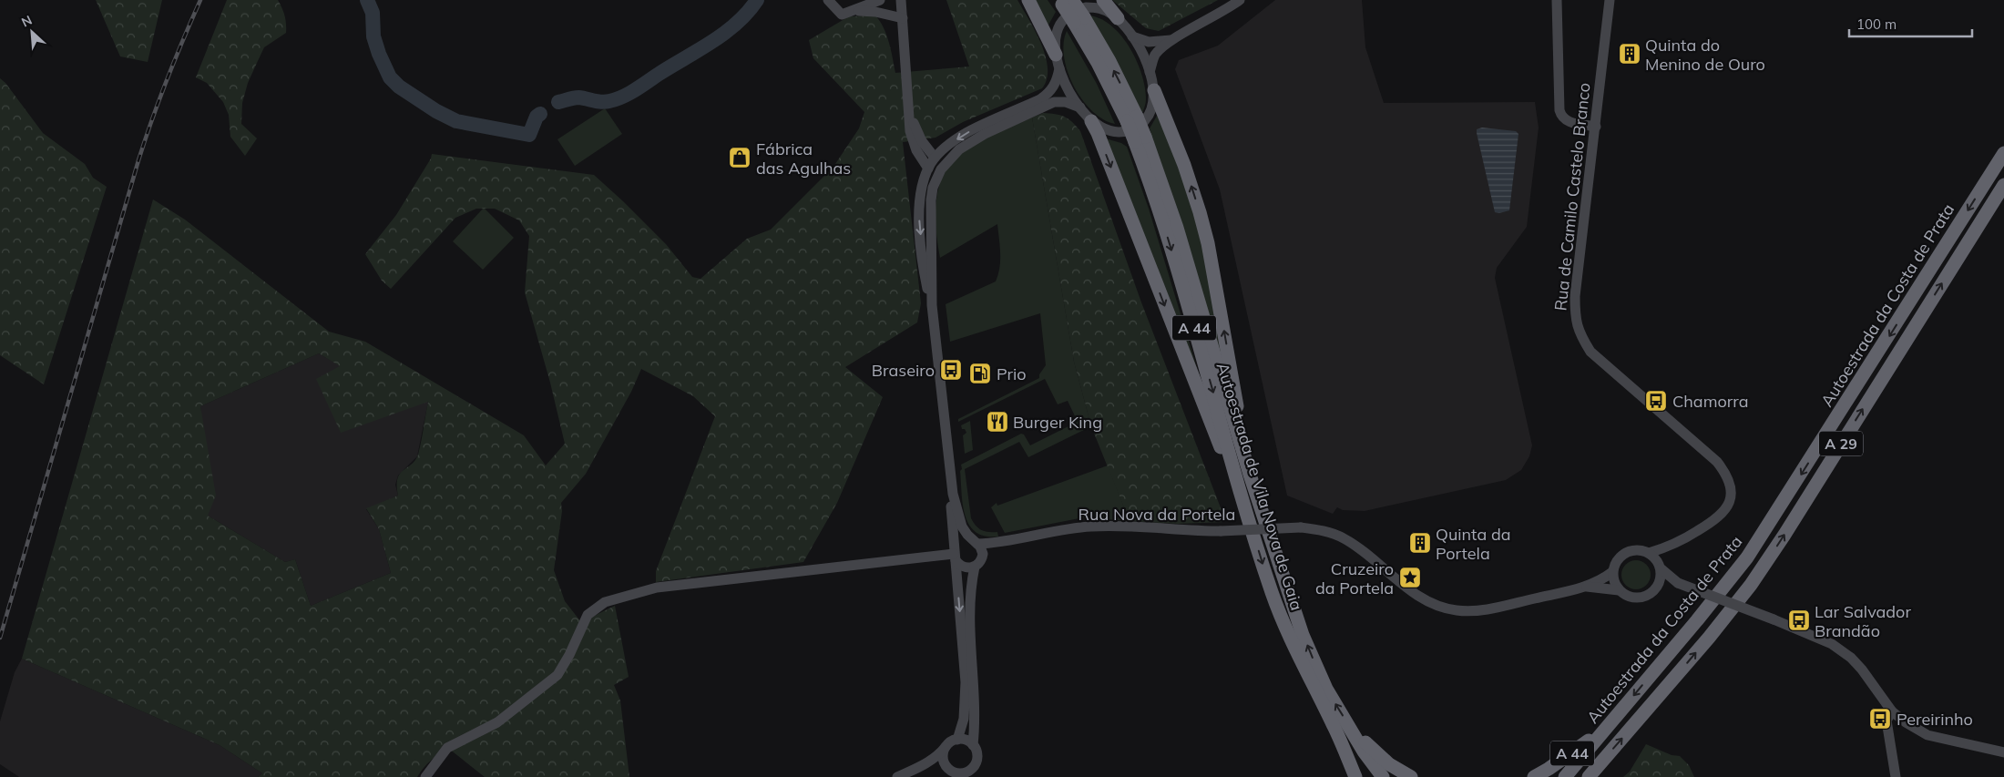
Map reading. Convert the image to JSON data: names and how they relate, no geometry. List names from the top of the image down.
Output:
{
  "streets": {
    "highway": [
      "Autoestrada da Costa de Prata",
      "A 44",
      "A 29",
      "Autoestrada de Vila Nova de Gaia"
    ],
    "main road": ["Rua de Camilo Castelo Branco", "Rua Nova da Portela"]
  },
  "crossings": [
    ["Rua de Camilo Castelo Branco", "Rua Nova da Portela"],
    ["Autoestrada da Costa de Prata", "A 44"],
    ["A 44", "Autoestrada de Vila Nova de Gaia"]
  ],
  "places": {
    "building": ["Quinta do Menino de Ouro", "Quinta da Portela"],
    "shop": ["Fábrica das Agulhas"],
    "bus stop": [
      "Braseiro",
      "Chamorra",
      "Lar Salvador Brandão",
      "Pereirinho"
    ],
    "fuel station": ["Prio"],
    "restaurant": ["Burger King"],
    "place": ["Cruzeiro da Portela"]
  },
  "scale_bar": "100 m",
  "north": "top left"
}
